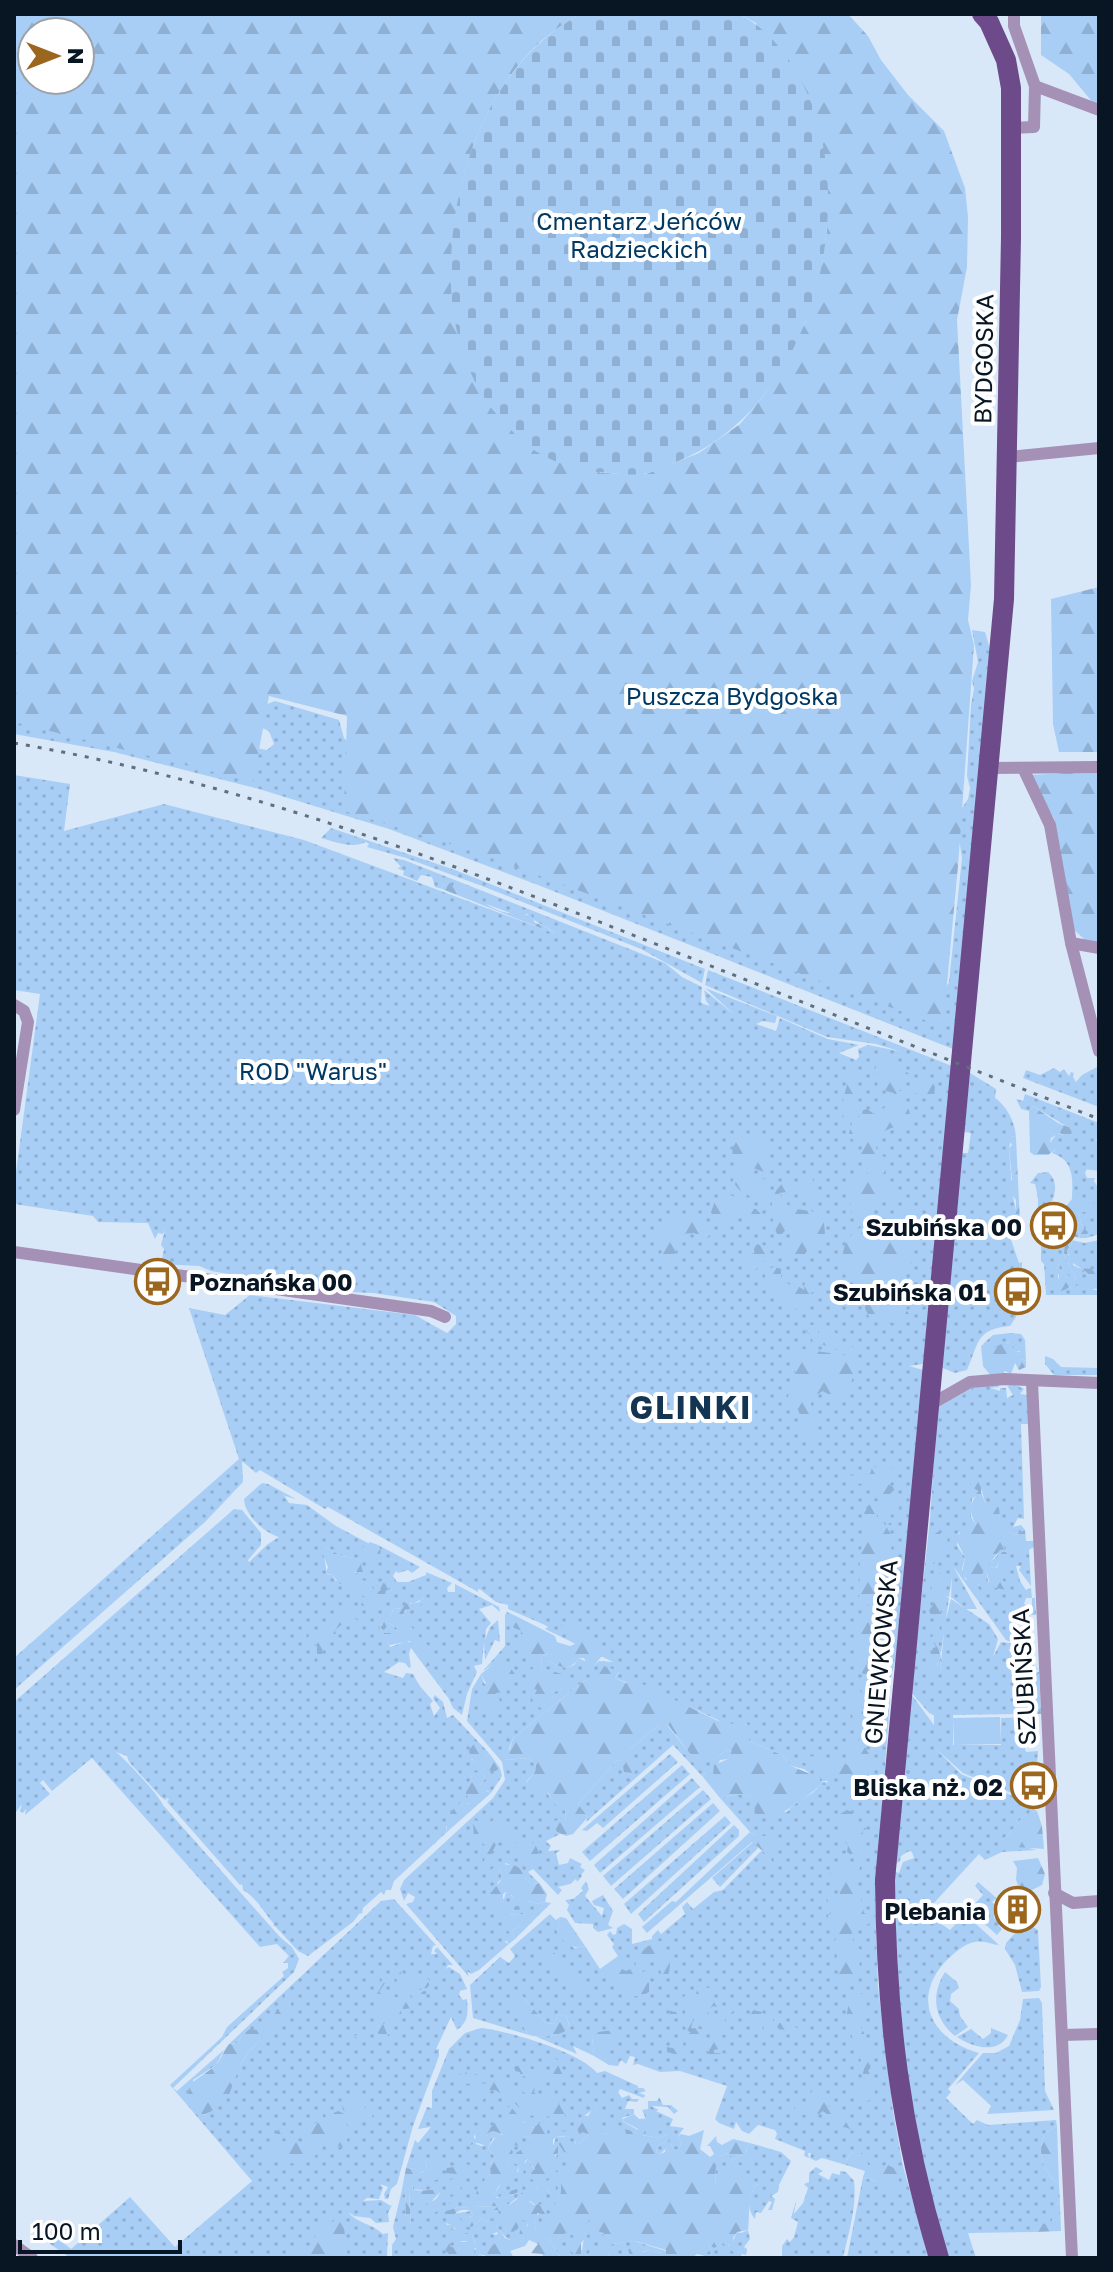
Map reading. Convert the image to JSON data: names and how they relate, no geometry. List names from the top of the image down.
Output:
{
  "streets": {
    "main road": ["BYDGOSKA", "GNIEWKOWSKA"],
    "street": ["SZUBIŃSKA"]
  },
  "crossings": [
    ["BYDGOSKA", "GNIEWKOWSKA"]
  ],
  "districts": ["GLINKI"],
  "parks": ["Cmentarz Jeńców Radzieckich", "Puszcza Bydgoska", "ROD \"Warus\""],
  "places": {
    "bus stop": [
      "Szubińska 00",
      "Poznańska 00",
      "Szubińska 01",
      "Bliska nż. 02"
    ],
    "building": ["Plebania"]
  },
  "scale_bar": "100 m",
  "north": "right"
}
